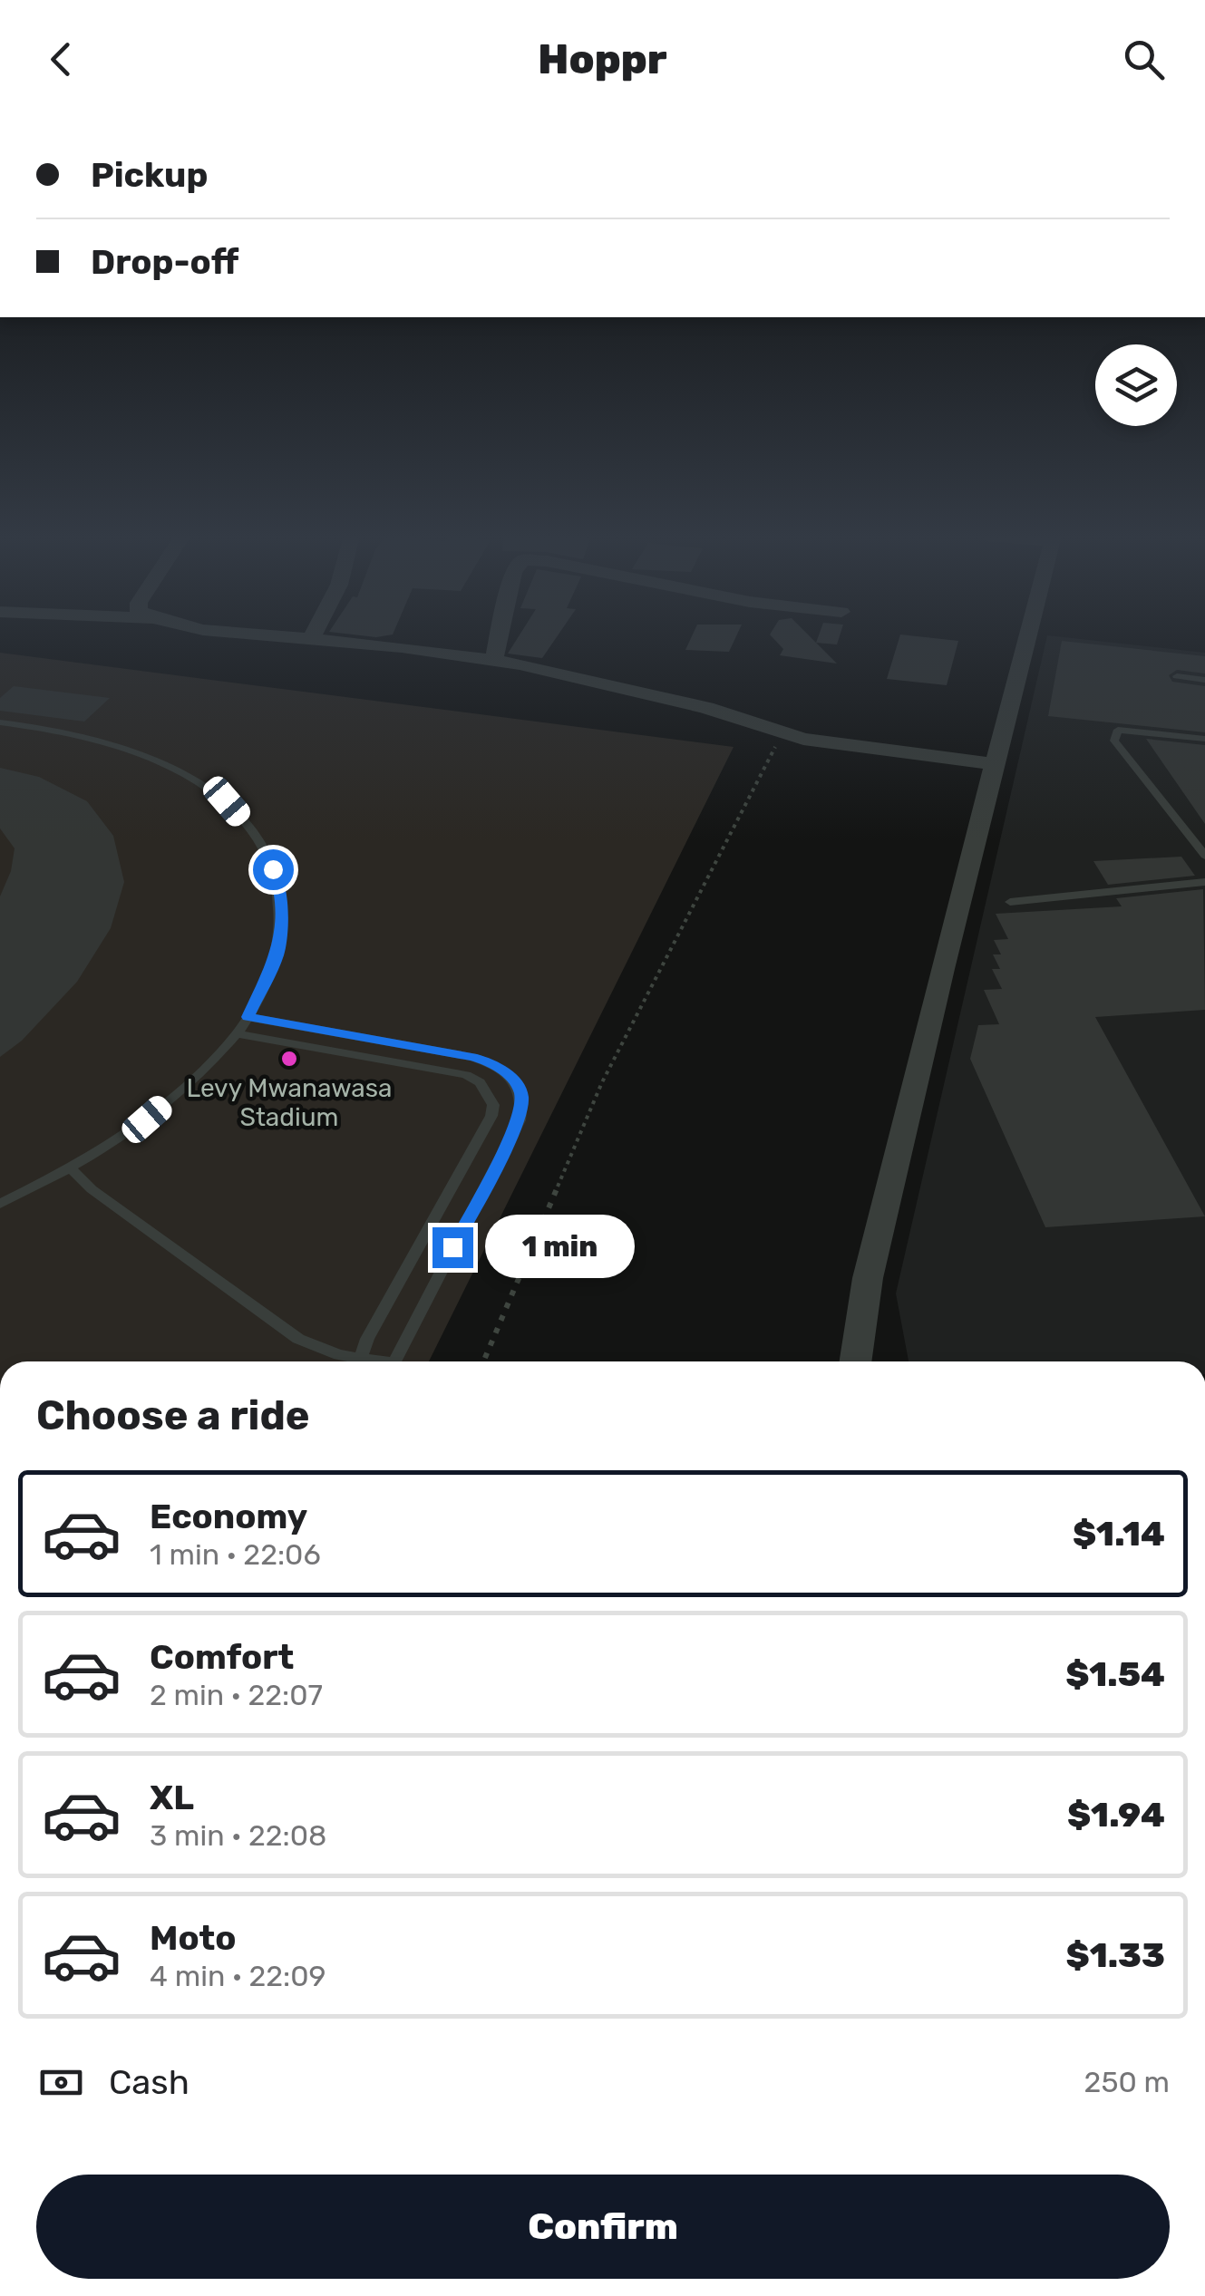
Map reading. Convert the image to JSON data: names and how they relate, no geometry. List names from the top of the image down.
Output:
{
  "places": ["Levy Mwanawasa Stadium"],
  "page": {
    "header": "Hoppr",
    "banner": ["Pickup", "Drop-off"],
    "bubble": "1 min",
    "heading": "Choose a ride",
    "list": [
      {
        "name": "Economy",
        "note": "1 min · 22:06",
        "value": "$1.14"
      },
      {
        "name": "Comfort",
        "note": "2 min · 22:07",
        "value": "$1.54"
      },
      {
        "name": "XL",
        "note": "3 min · 22:08",
        "value": "$1.94"
      },
      {
        "name": "Moto",
        "note": "4 min · 22:09",
        "value": "$1.33"
      }
    ],
    "pay": ["Cash", "250 m"],
    "buttons": "Confirm"
  }
}
